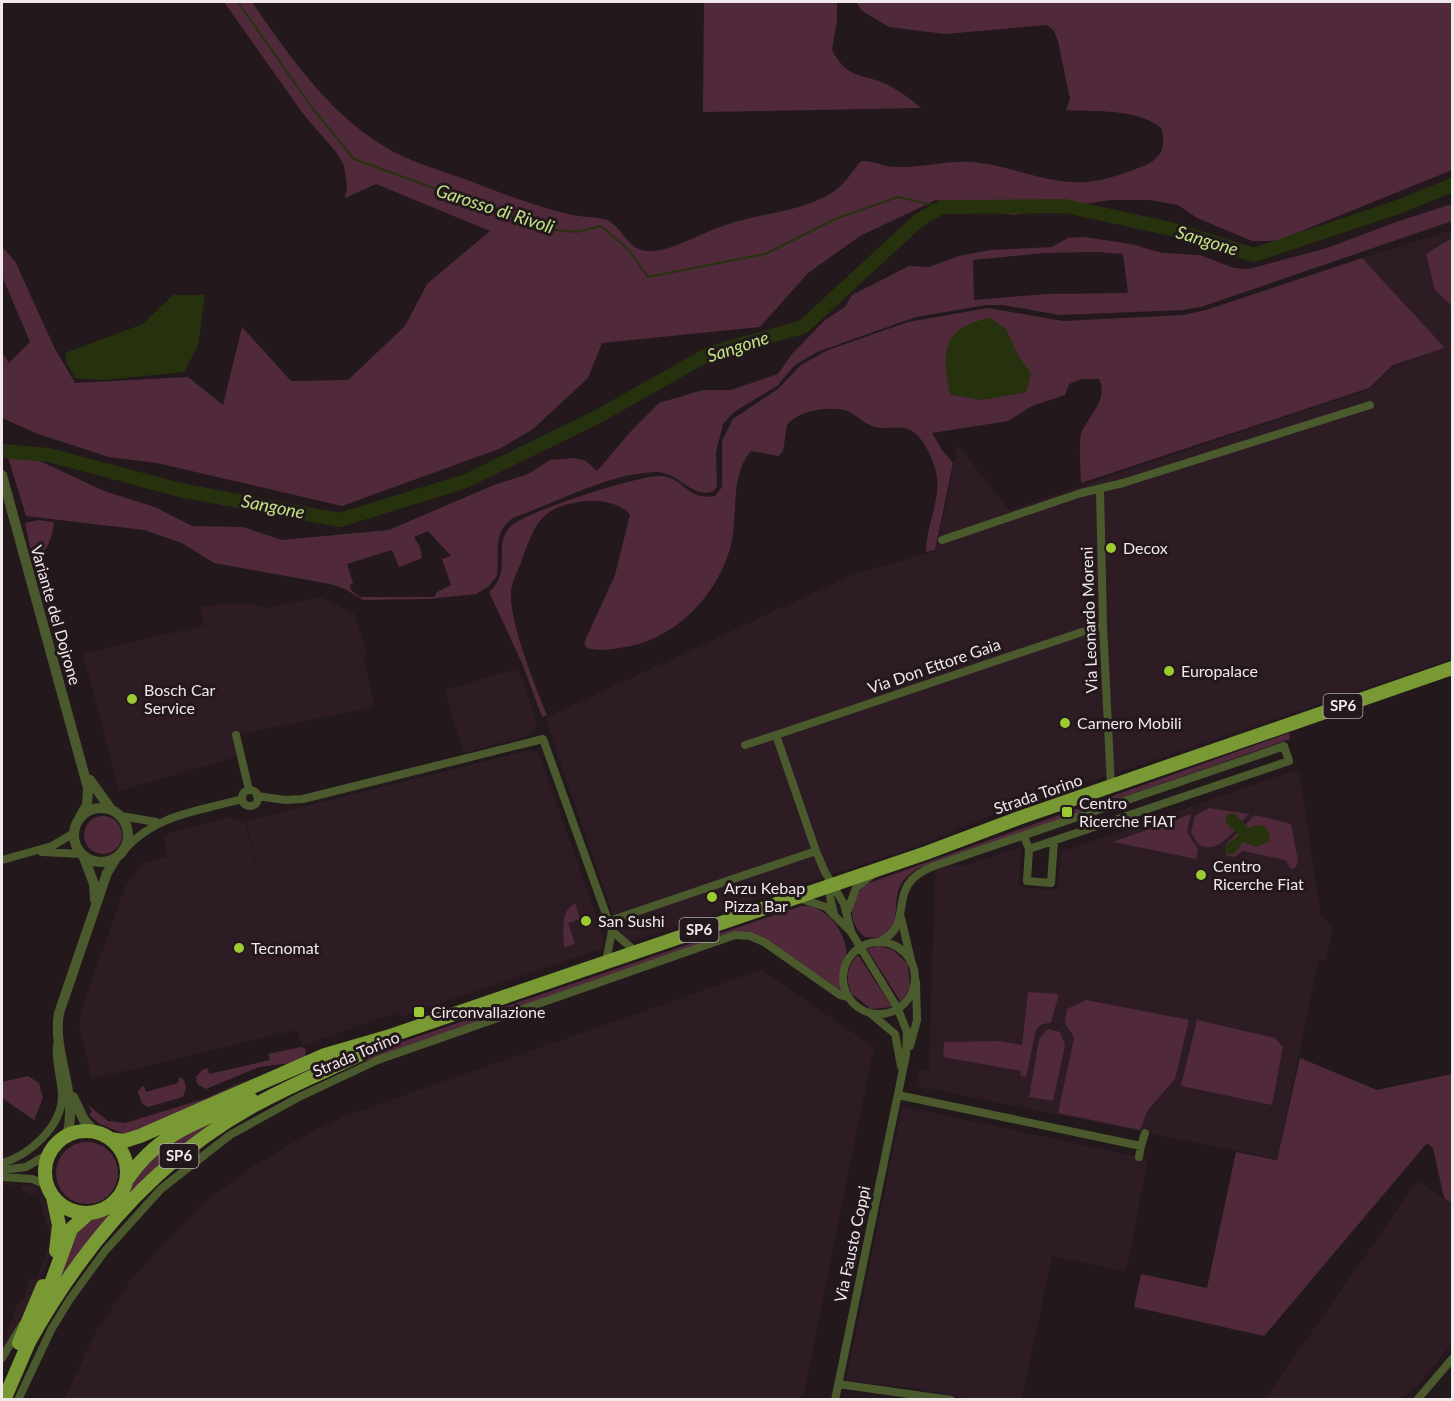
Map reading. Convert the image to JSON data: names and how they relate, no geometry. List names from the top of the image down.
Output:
{
  "streets": {
    "main road": ["SP6", "Strada Torino"],
    "street": [
      "Variante del Dojrone",
      "Via Leonardo Moreni",
      "Via Don Ettore Gaia",
      "Via Fausto Coppi"
    ]
  },
  "crossings": [
    ["Via Leonardo Moreni", "Via Don Ettore Gaia"],
    ["Via Leonardo Moreni", "Strada Torino"],
    ["SP6", "Strada Torino"],
    ["Strada Torino", "Via Fausto Coppi"]
  ],
  "water": ["Garosso di Rivoli", "Sangone"],
  "places": {
    "other": [
      "Decox",
      "Europalace",
      "Bosch Car Service",
      "Carnero Mobili",
      "Centro Ricerche Fiat",
      "Arzu Kebap Pizza Bar",
      "San Sushi",
      "Tecnomat"
    ],
    "transit": ["Centro Ricerche FIAT", "Circonvallazione"]
  }
}
